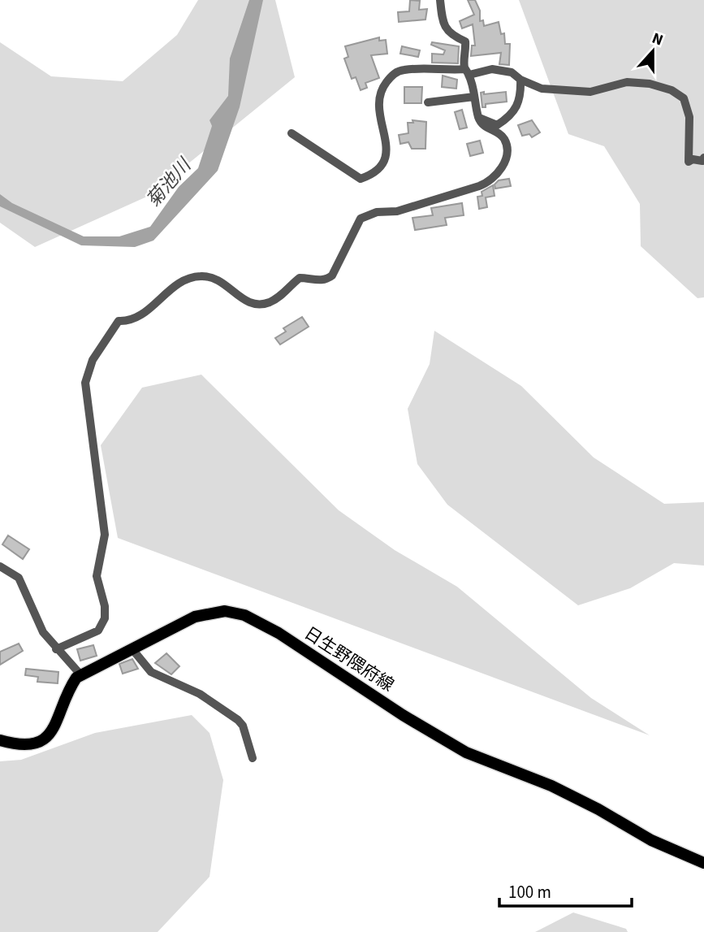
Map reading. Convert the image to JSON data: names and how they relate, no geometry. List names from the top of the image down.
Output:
{
  "streets": {
    "main road": ["日生野隈府線"]
  },
  "water": ["菊池川"],
  "scale_bar": "100 m",
  "north": "top"
}
